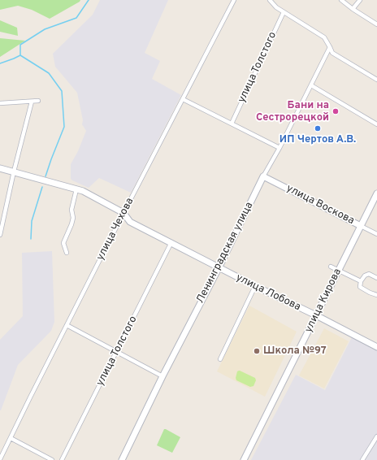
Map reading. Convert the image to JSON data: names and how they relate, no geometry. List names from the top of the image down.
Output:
{
  "streets": {
    "street": [
      "улица Толстого",
      "улица Воскова",
      "улица Чехова",
      "Ленинградская улица",
      "улица Лобова",
      "улица Кирова"
    ]
  },
  "crossings": [
    ["улица Толстого", "улица Лобова"],
    ["улица Воскова", "Ленинградская улица"],
    ["улица Воскова", "улица Кирова"],
    ["улица Чехова", "улица Лобова"],
    ["Ленинградская улица", "улица Лобова"],
    ["улица Лобова", "улица Кирова"]
  ],
  "places": ["Бани на Сестрорецкой", "ИП Чертов А.В.", "Школа №97"]
}
